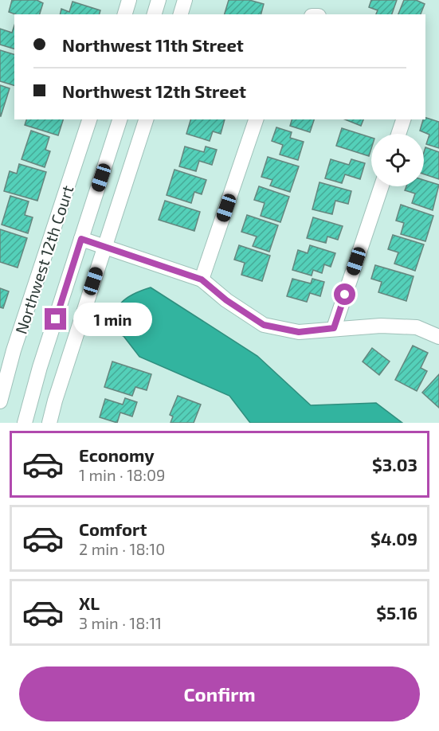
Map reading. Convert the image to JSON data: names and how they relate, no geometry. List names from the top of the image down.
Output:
{
  "streets": {
    "street": ["Northwest 12th Court"]
  },
  "page": {
    "banner": ["Northwest 11th Street", "Northwest 12th Street"],
    "bubble": "1 min",
    "list": [
      {
        "name": "Economy",
        "note": "1 min · 18:09",
        "value": "$3.03"
      },
      {
        "name": "Comfort",
        "note": "2 min · 18:10",
        "value": "$4.09"
      },
      {
        "name": "XL",
        "note": "3 min · 18:11",
        "value": "$5.16"
      }
    ],
    "buttons": "Confirm"
  }
}
